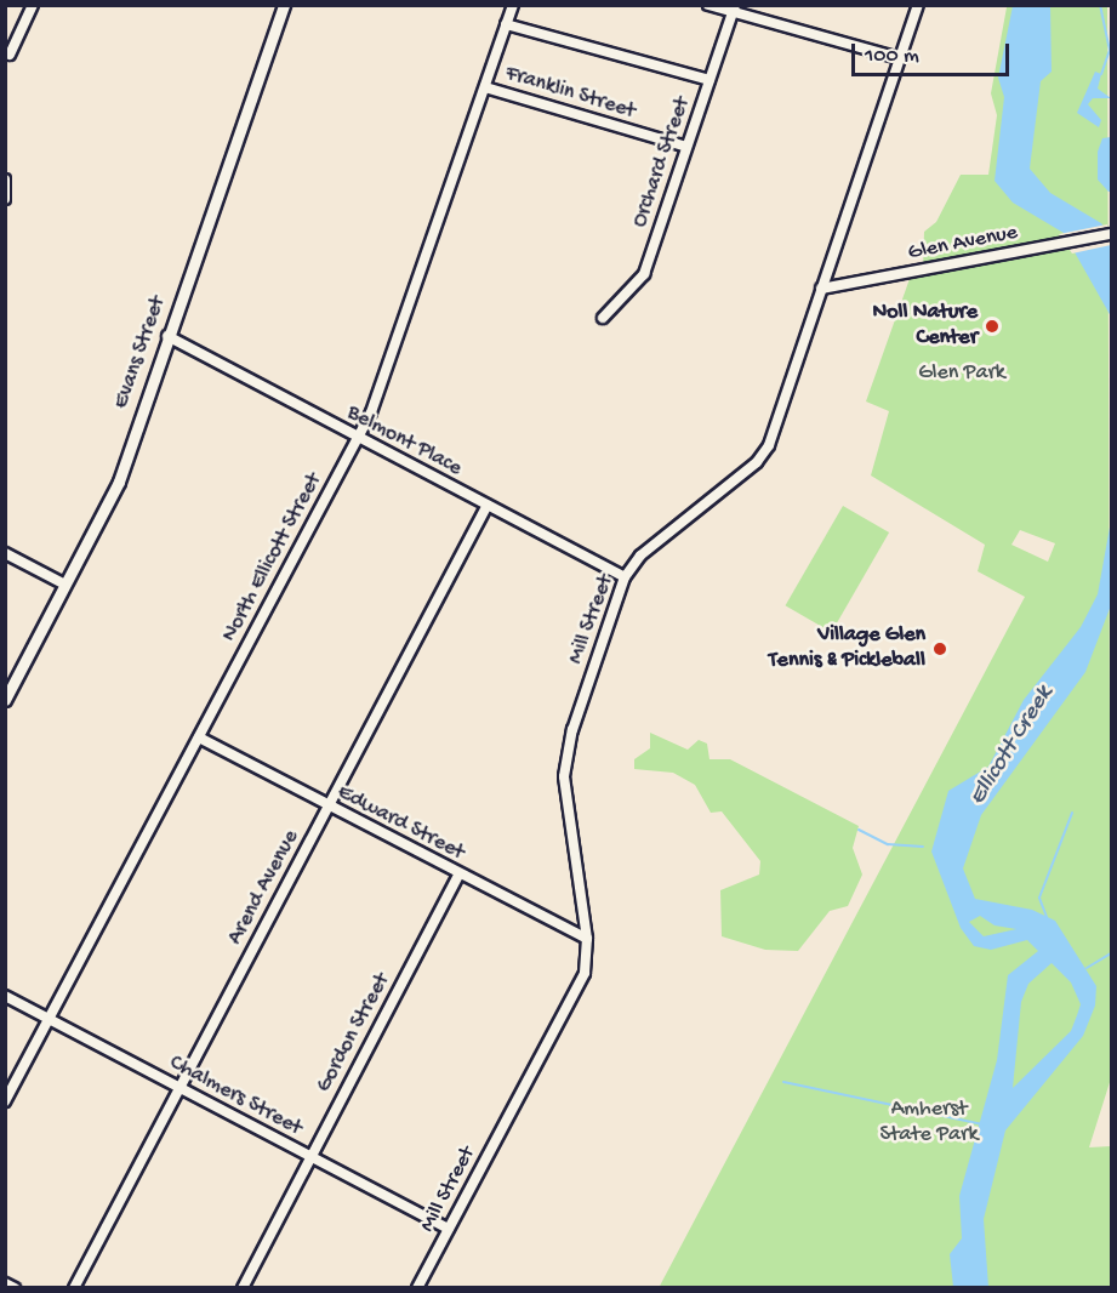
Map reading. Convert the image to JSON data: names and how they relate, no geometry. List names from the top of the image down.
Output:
{
  "streets": {
    "street": [
      "Franklin Street",
      "Orchard Street",
      "Glen Avenue",
      "Evans Street",
      "Belmont Place",
      "North Ellicott Street",
      "Mill Street",
      "Edward Street",
      "Arend Avenue",
      "Gordon Street",
      "Chalmers Street"
    ]
  },
  "crossings": [
    ["Franklin Street", "Orchard Street"],
    ["Franklin Street", "North Ellicott Street"],
    ["Glen Avenue", "Mill Street"],
    ["Evans Street", "Belmont Place"],
    ["Belmont Place", "North Ellicott Street"],
    ["Belmont Place", "Mill Street"],
    ["Belmont Place", "Arend Avenue"],
    ["North Ellicott Street", "Edward Street"],
    ["North Ellicott Street", "Chalmers Street"],
    ["Mill Street", "Edward Street"],
    ["Mill Street", "Chalmers Street"],
    ["Edward Street", "Arend Avenue"],
    ["Edward Street", "Gordon Street"],
    ["Arend Avenue", "Chalmers Street"],
    ["Gordon Street", "Chalmers Street"]
  ],
  "water": ["Ellicott Creek"],
  "parks": ["Glen Park", "Amherst State Park"],
  "places": ["Noll Nature Center", "Village Glen Tennis & Pickleball"],
  "scale_bar": "100 m"
}
